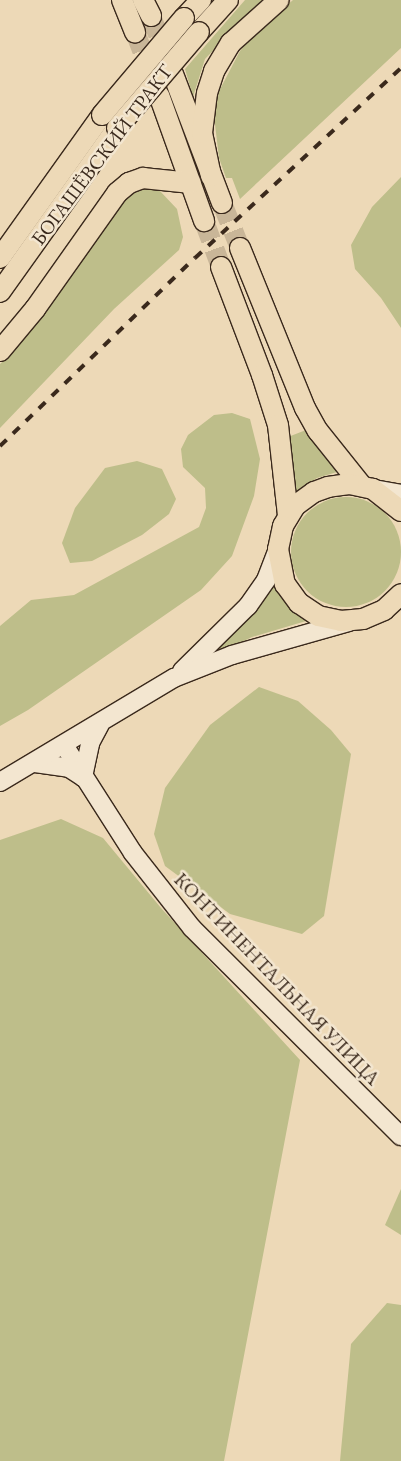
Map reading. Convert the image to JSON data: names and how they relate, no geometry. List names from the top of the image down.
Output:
{
  "streets": {
    "main road": ["БОГАШЁВСКИЙ ТРАКТ"],
    "street": ["КОНТИНЕНТАЛЬНАЯ УЛИЦА"]
  }
}
